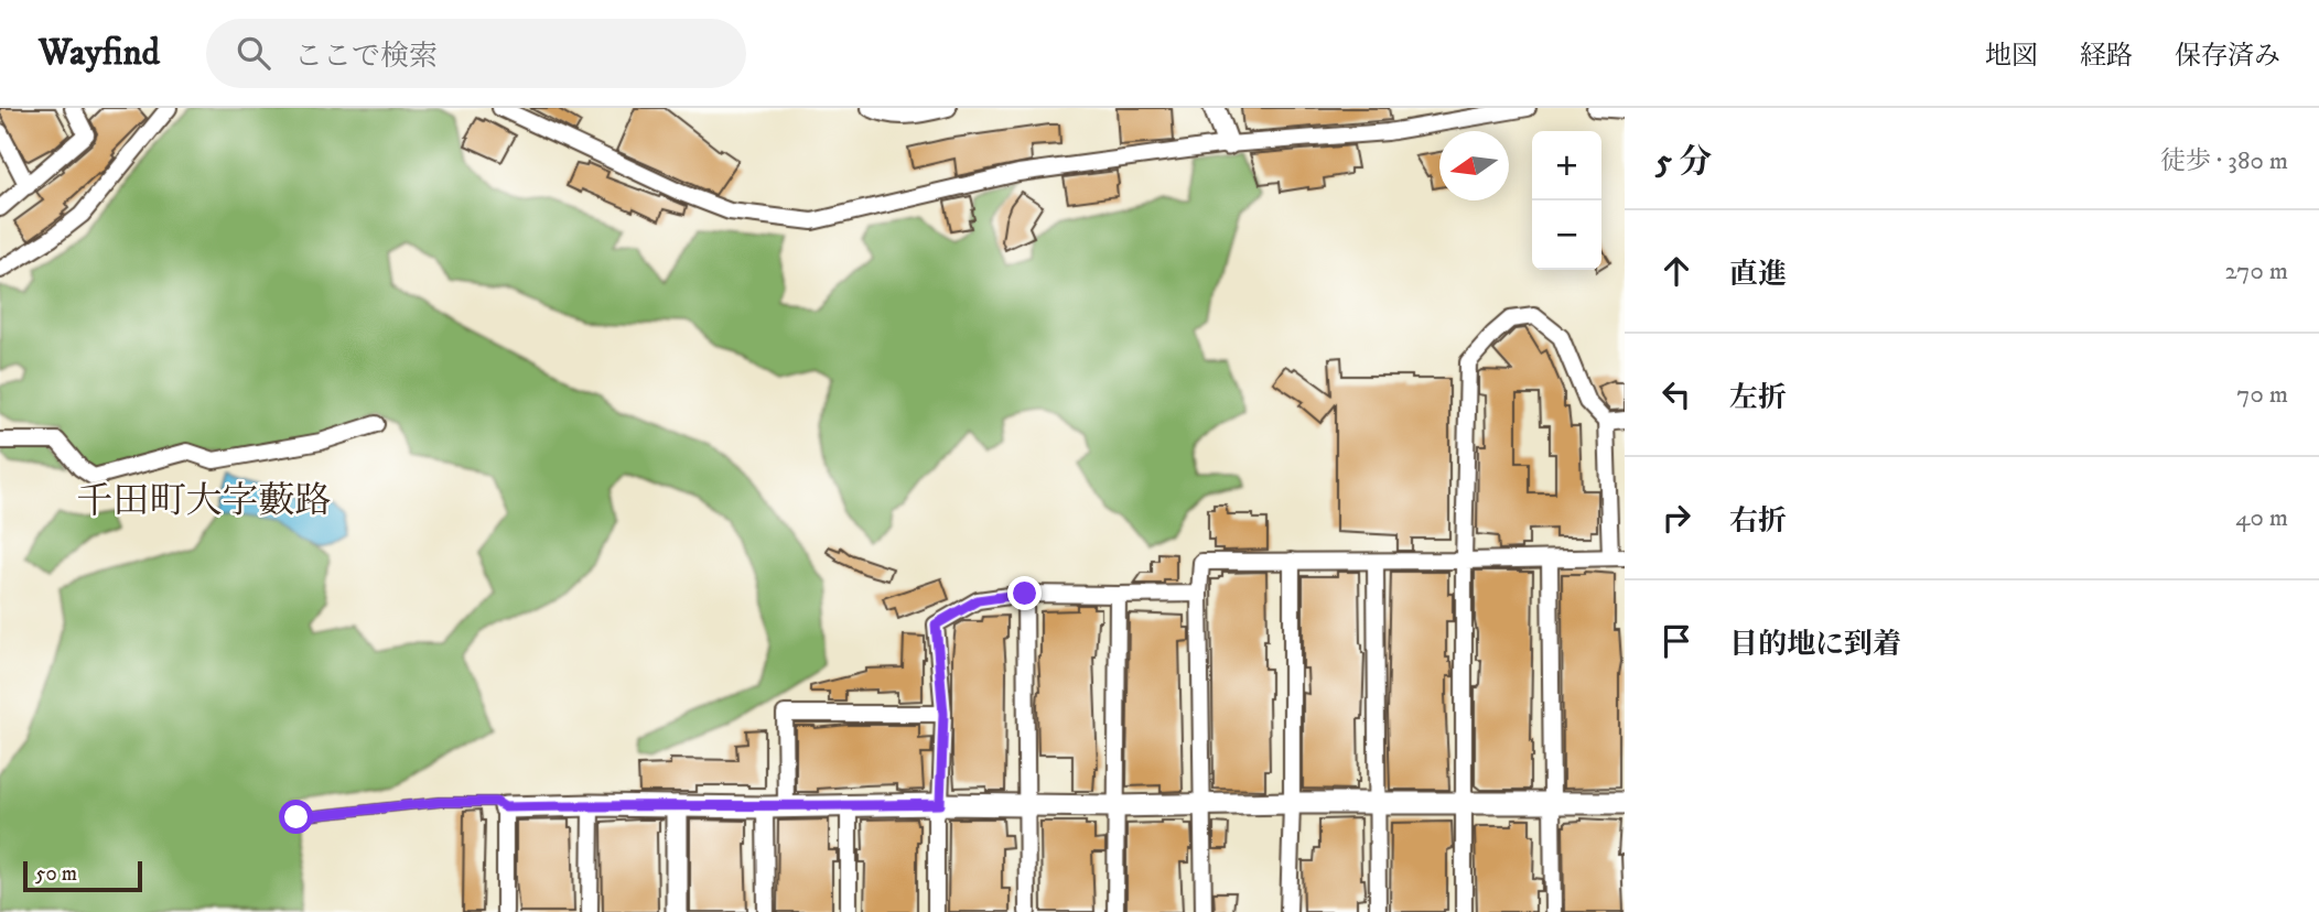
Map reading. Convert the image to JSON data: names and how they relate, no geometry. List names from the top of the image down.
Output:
{
  "districts": ["千田町大字藪路"],
  "scale_bar": "50 m",
  "north": "left",
  "page": {
    "header": "Wayfind",
    "search": "ここで検索",
    "nav": ["地図", "経路", "保存済み"],
    "heading": ["5 分", "徒歩 · 380 m"],
    "map_buttons": ["+", "−"],
    "list": [
      ["直進", "270 m"],
      ["左折", "70 m"],
      ["右折", "40 m"],
      "目的地に到着"
    ],
    "scale": "50 m"
  }
}
